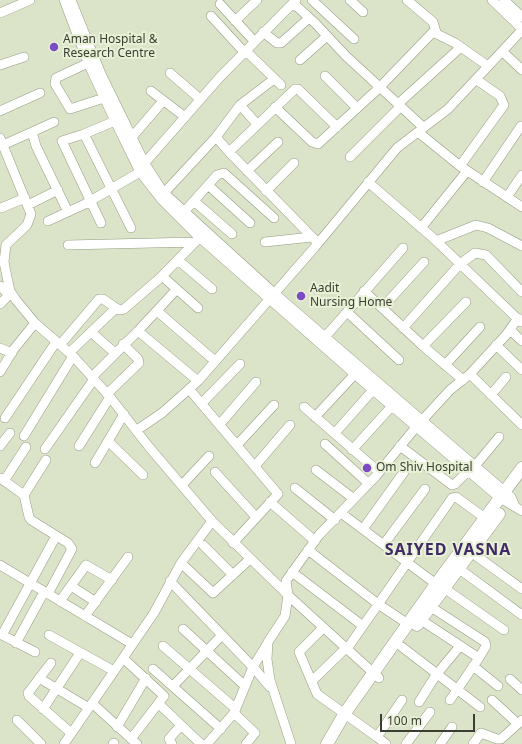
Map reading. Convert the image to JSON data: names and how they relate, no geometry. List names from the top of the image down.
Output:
{
  "districts": ["SAIYED VASNA"],
  "places": ["Aman Hospital & Research Centre", "Aadit Nursing Home", "Om Shiv Hospital"],
  "scale_bar": "100 m"
}
